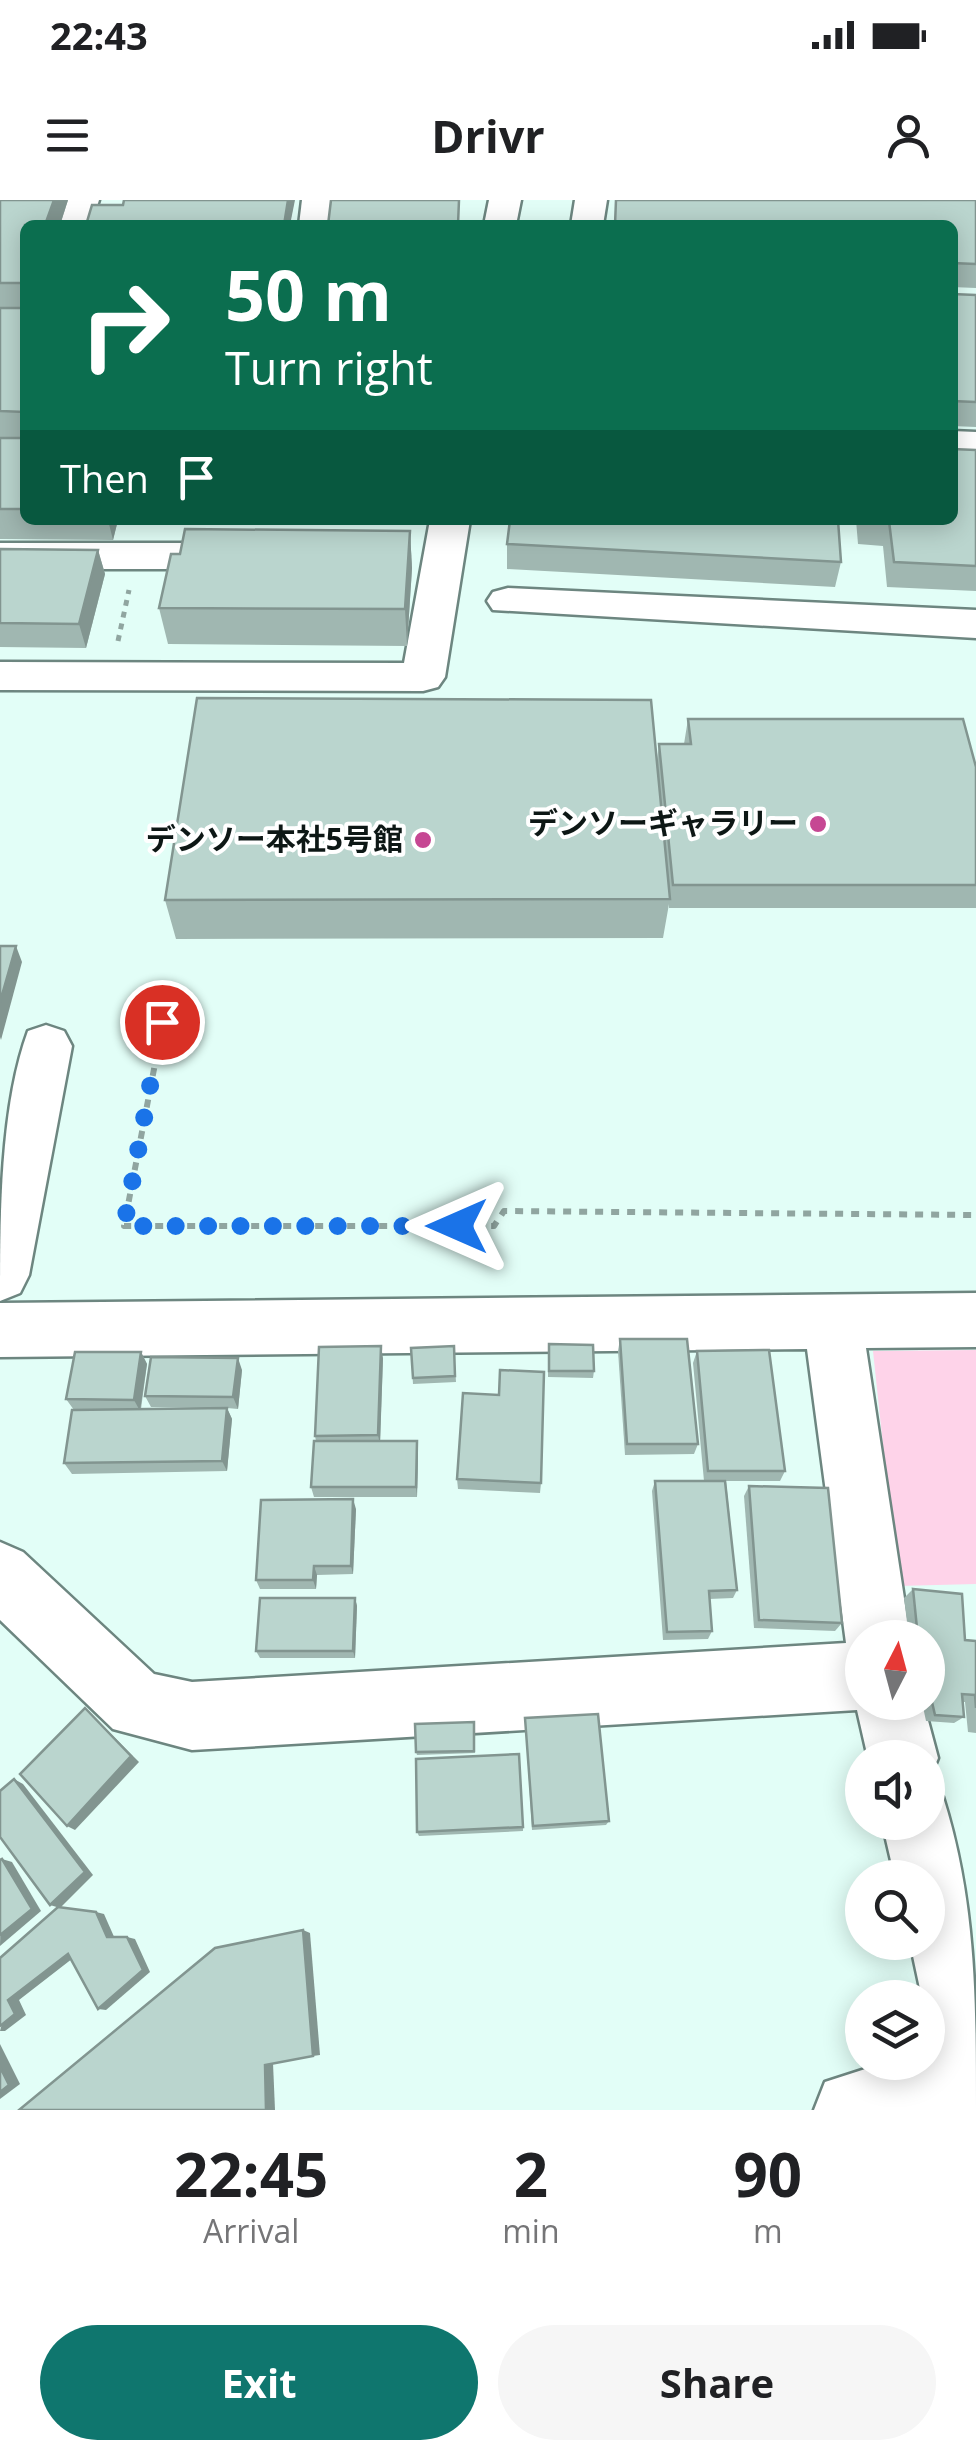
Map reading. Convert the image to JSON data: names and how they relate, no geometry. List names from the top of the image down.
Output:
{
  "places": ["デンソーギャラリー", "デンソー本社5号館"],
  "north": "top",
  "page": {
    "status": "22:43",
    "header": "Drivr",
    "turn": ["50 m", "Turn right"],
    "then": "Then",
    "eta": [
      "22:45",
      "Arrival",
      "2",
      "min",
      "90",
      "m"
    ],
    "buttons": ["Exit", "Share"]
  }
}
